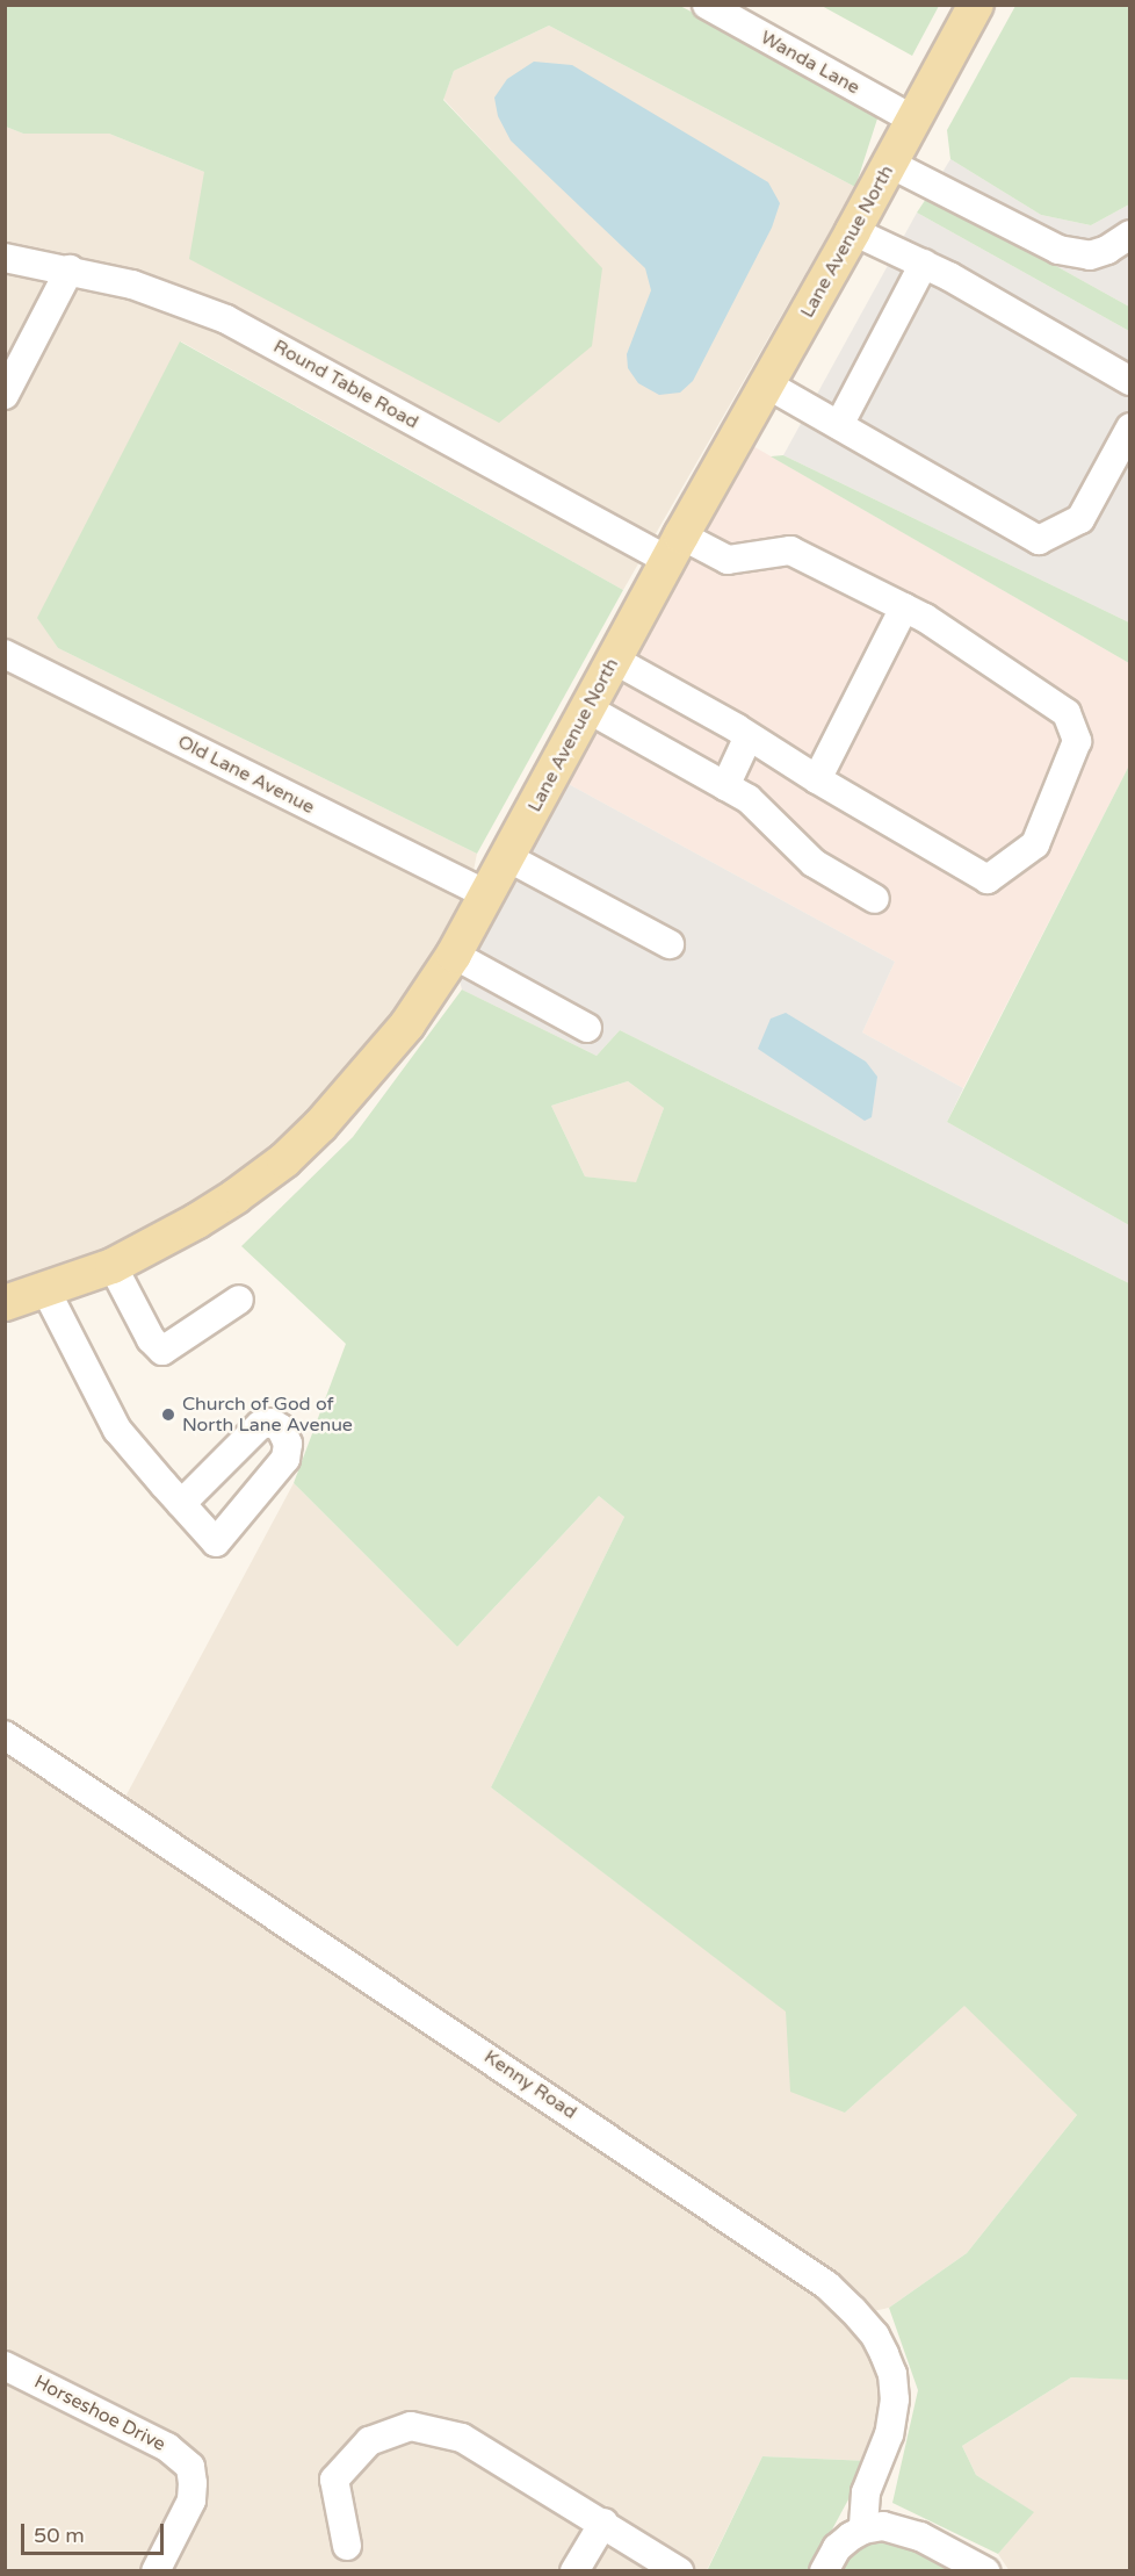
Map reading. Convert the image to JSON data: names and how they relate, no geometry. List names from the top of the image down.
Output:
{
  "streets": {
    "main road": ["Lane Avenue North"],
    "street": [
      "Wanda Lane",
      "Round Table Road",
      "Old Lane Avenue",
      "Kenny Road",
      "Horseshoe Drive"
    ]
  },
  "crossings": [
    ["Wanda Lane", "Lane Avenue North"],
    ["Lane Avenue North", "Round Table Road"],
    ["Lane Avenue North", "Old Lane Avenue"]
  ],
  "places": ["Church of God of North Lane Avenue"],
  "scale_bar": "50 m"
}
